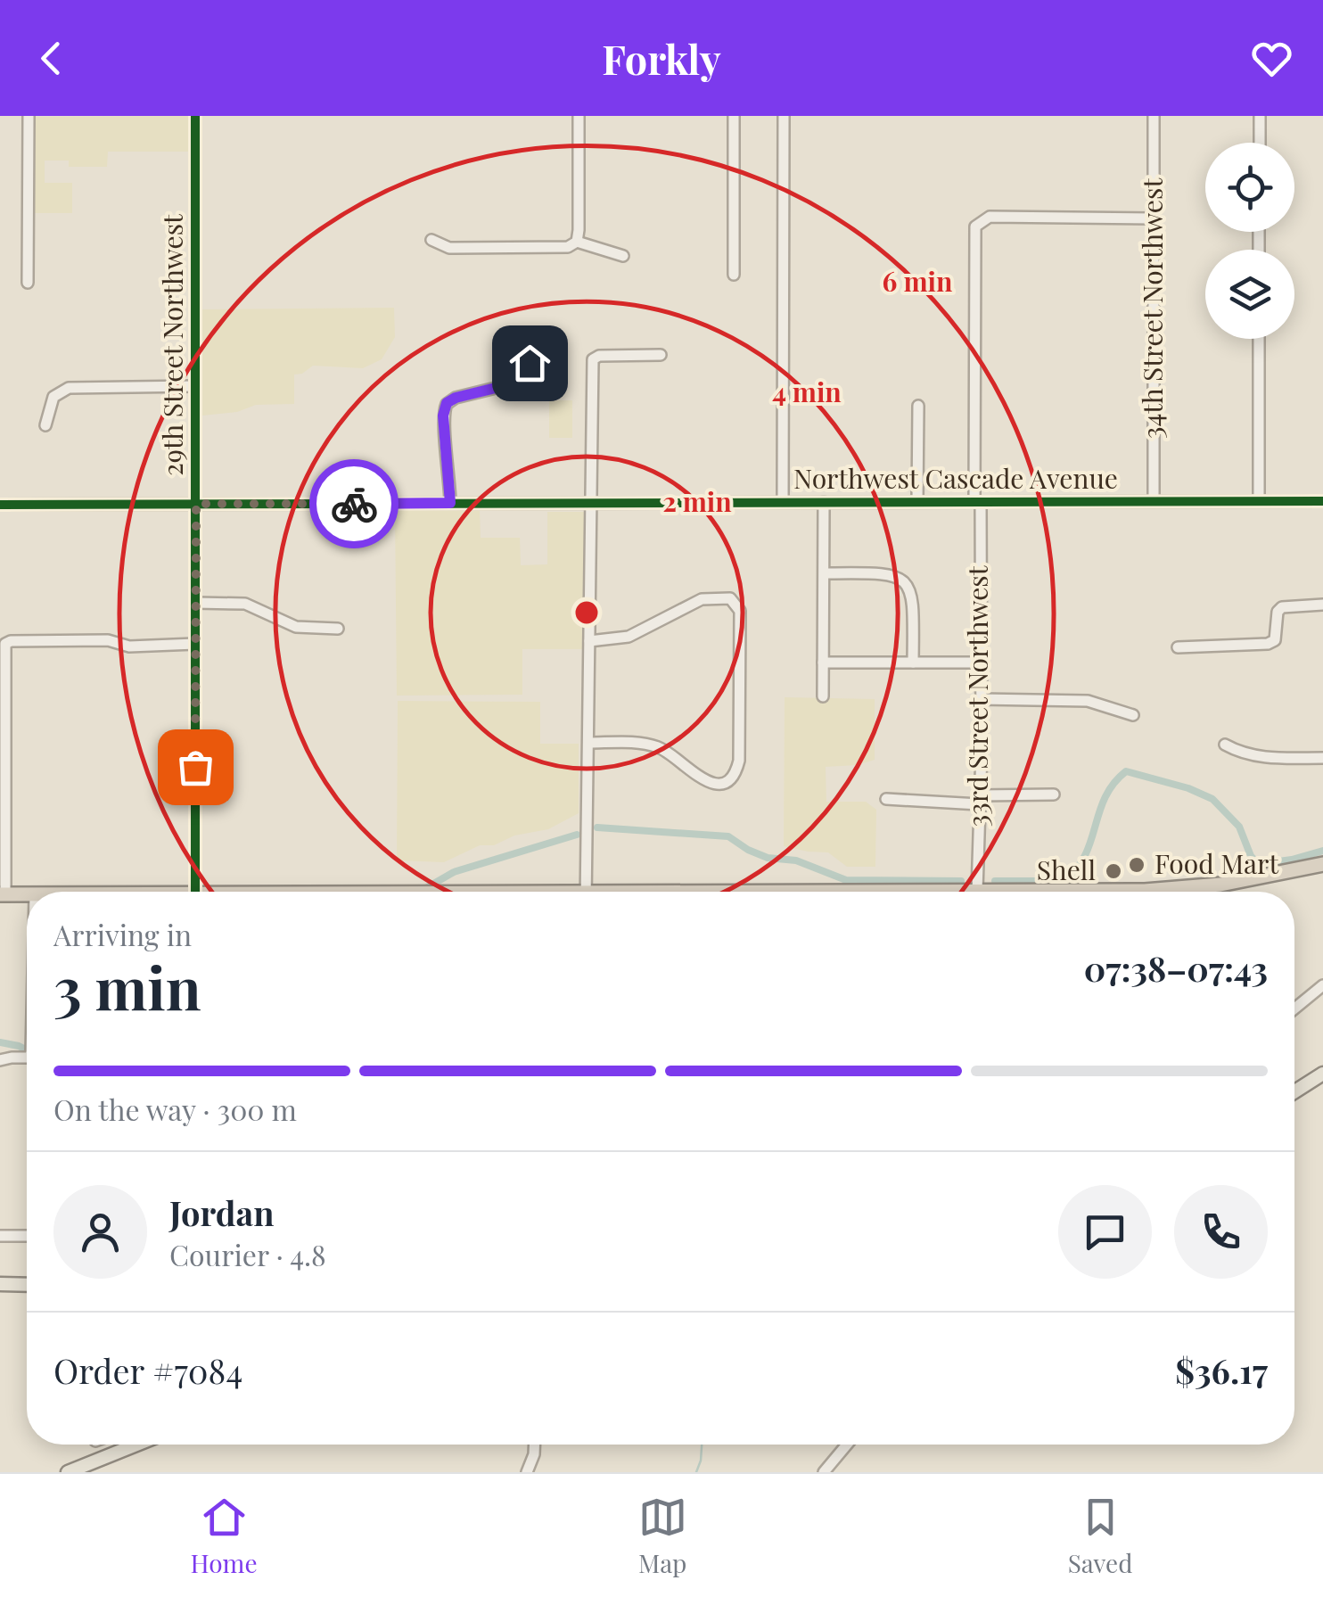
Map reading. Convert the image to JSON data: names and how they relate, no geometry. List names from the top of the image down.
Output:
{
  "streets": {
    "street": [
      "34th Street Northwest",
      "29th Street Northwest",
      "Northwest Cascade Avenue",
      "33rd Street Northwest"
    ]
  },
  "crossings": [
    ["34th Street Northwest", "Northwest Cascade Avenue"],
    ["34th Street Northwest", "33rd Street Northwest"],
    ["29th Street Northwest", "Northwest Cascade Avenue"],
    ["Northwest Cascade Avenue", "33rd Street Northwest"]
  ],
  "places": ["Food Mart", "Shell"],
  "page": {
    "header": "Forkly",
    "heading": ["3 min", "Arriving in", "07:38–07:43"],
    "panel": [
      "Jordan",
      "Courier · 4.8",
      "Order #7084",
      "$36.17"
    ],
    "bar": "On the way · 300 m",
    "tabs": ["Home", "Map", "Saved"]
  },
  "rings": ["6 min", "4 min", "2 min"]
}
